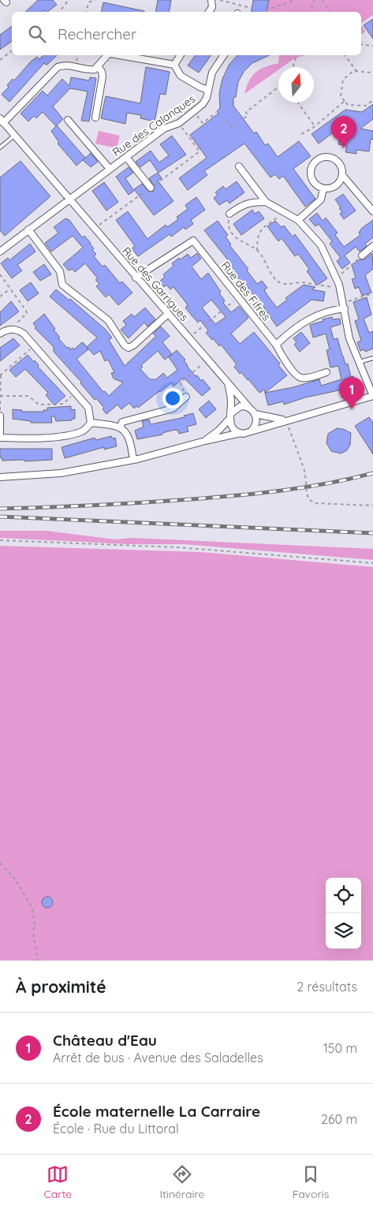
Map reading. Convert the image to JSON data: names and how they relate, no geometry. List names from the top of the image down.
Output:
{
  "streets": {
    "street": ["Rue des Calanques", "Rue des Garrigues", "Rue des Fifres"]
  },
  "crossings": [
    ["Rue des Calanques", "Rue des Garrigues"],
    ["Rue des Garrigues", "Rue des Fifres"]
  ],
  "north": "top",
  "page": {
    "search": "Rechercher",
    "pins": ["2", "1"],
    "heading": ["À proximité", "2 résultats"],
    "list": [
      {
        "mark": "1",
        "name": "Château d'Eau",
        "note": "Arrêt de bus · Avenue des Saladelles",
        "value": "150 m"
      },
      {
        "mark": "2",
        "name": "École maternelle La Carraire",
        "note": "École · Rue du Littoral",
        "value": "260 m"
      }
    ],
    "nav": ["Carte", "Itinéraire", "Favoris"]
  }
}
